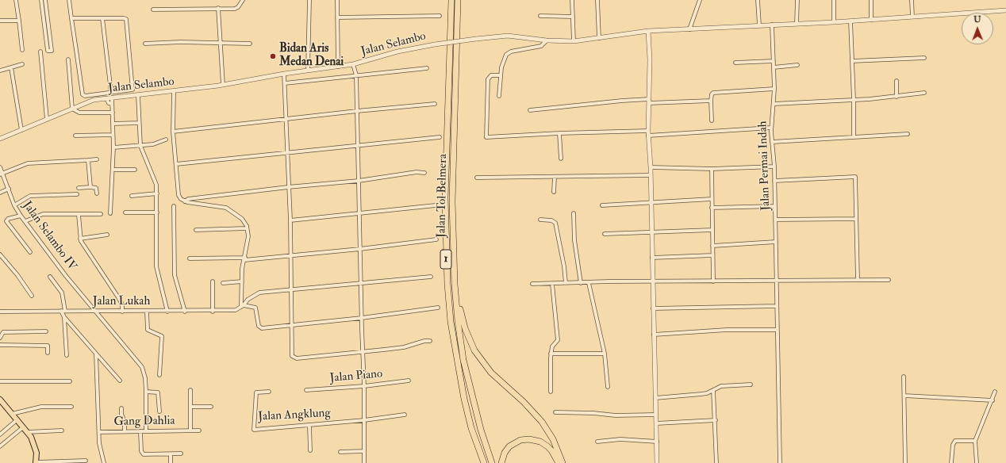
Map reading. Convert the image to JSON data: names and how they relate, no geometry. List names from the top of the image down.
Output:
{
  "streets": {
    "highway": ["Jalan Tol Belmera", "1"],
    "street": [
      "Jalan Selambo",
      "Jalan Permai Indah",
      "Jalan Selambo IV",
      "Jalan Lukah",
      "Jalan Piano",
      "Jalan Angklung",
      "Gang Dahlia"
    ]
  },
  "crossings": [
    ["Jalan Selambo", "Jalan Permai Indah"],
    ["Jalan Selambo IV", "Jalan Lukah"],
    ["Jalan Selambo IV", "Gang Dahlia"]
  ],
  "places": ["Bidan Aris Medan Denai"],
  "north": "top"
}
